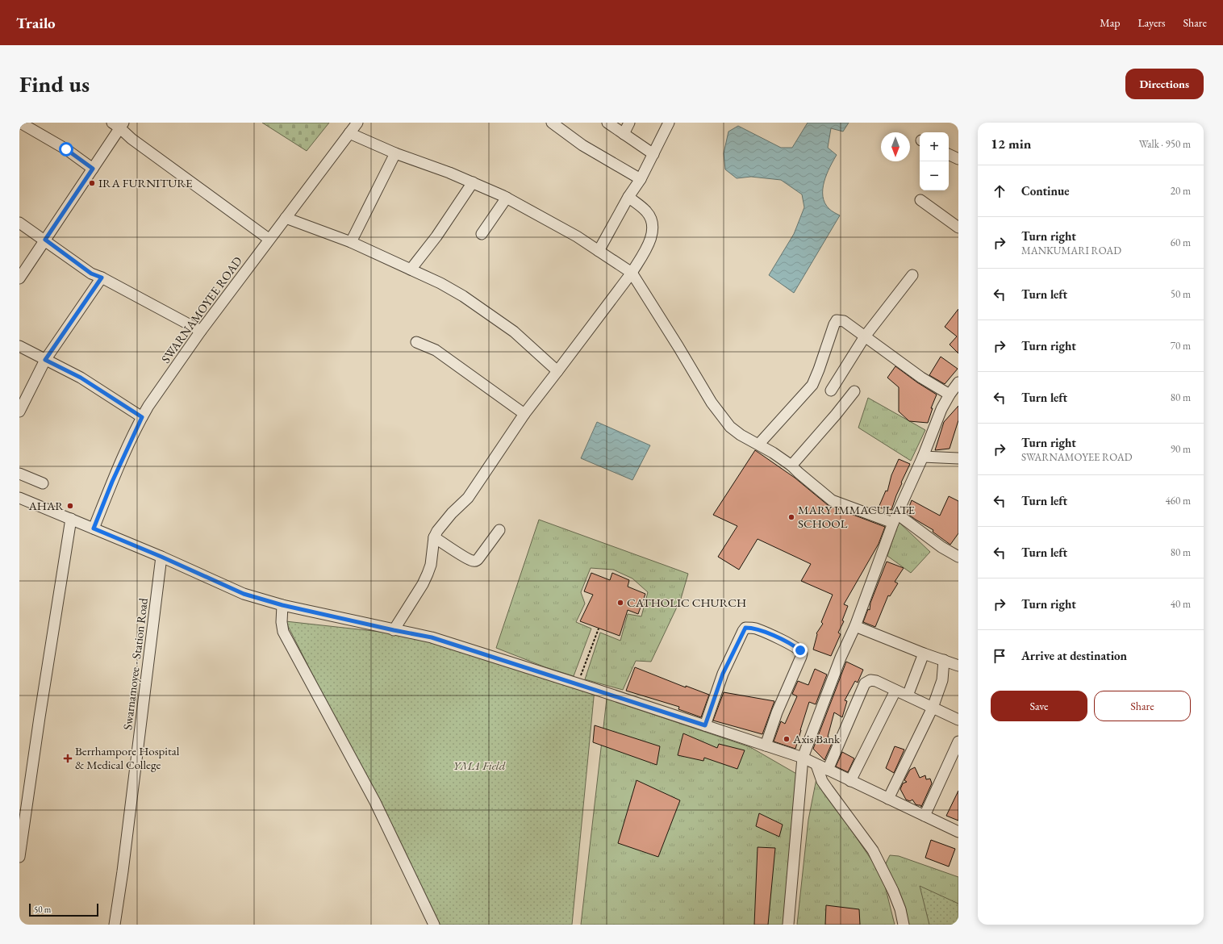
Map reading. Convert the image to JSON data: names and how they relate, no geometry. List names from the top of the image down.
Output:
{
  "streets": {
    "street": ["SWARNAMOYEE ROAD", "Swarnamoyee - Station Road"]
  },
  "parks": ["YMA Field"],
  "places": {
    "other": [
      "IRA FURNITURE",
      "AHAR",
      "MARY IMMACULATE SCHOOL",
      "CATHOLIC CHURCH",
      "Axis Bank"
    ],
    "health": ["Berrhampore Hospital & Medical College"]
  },
  "scale_bar": "50 m",
  "north": "bottom",
  "page": {
    "header": "Trailo",
    "nav": ["Map", "Layers", "Share"],
    "buttons": [
      "Directions",
      ["Save", "Share"]
    ],
    "title": "Find us",
    "heading": ["12 min", "Walk · 950 m"],
    "map_buttons": ["+", "−"],
    "list": [
      ["Continue", "20 m"],
      ["Turn right", "MANKUMARI ROAD", "60 m"],
      ["Turn left", "50 m"],
      ["Turn right", "70 m"],
      ["Turn left", "80 m"],
      ["Turn right", "SWARNAMOYEE ROAD", "90 m"],
      ["Turn left", "460 m"],
      ["Turn left", "80 m"],
      ["Turn right", "40 m"],
      "Arrive at destination"
    ],
    "scale": "50 m"
  }
}
